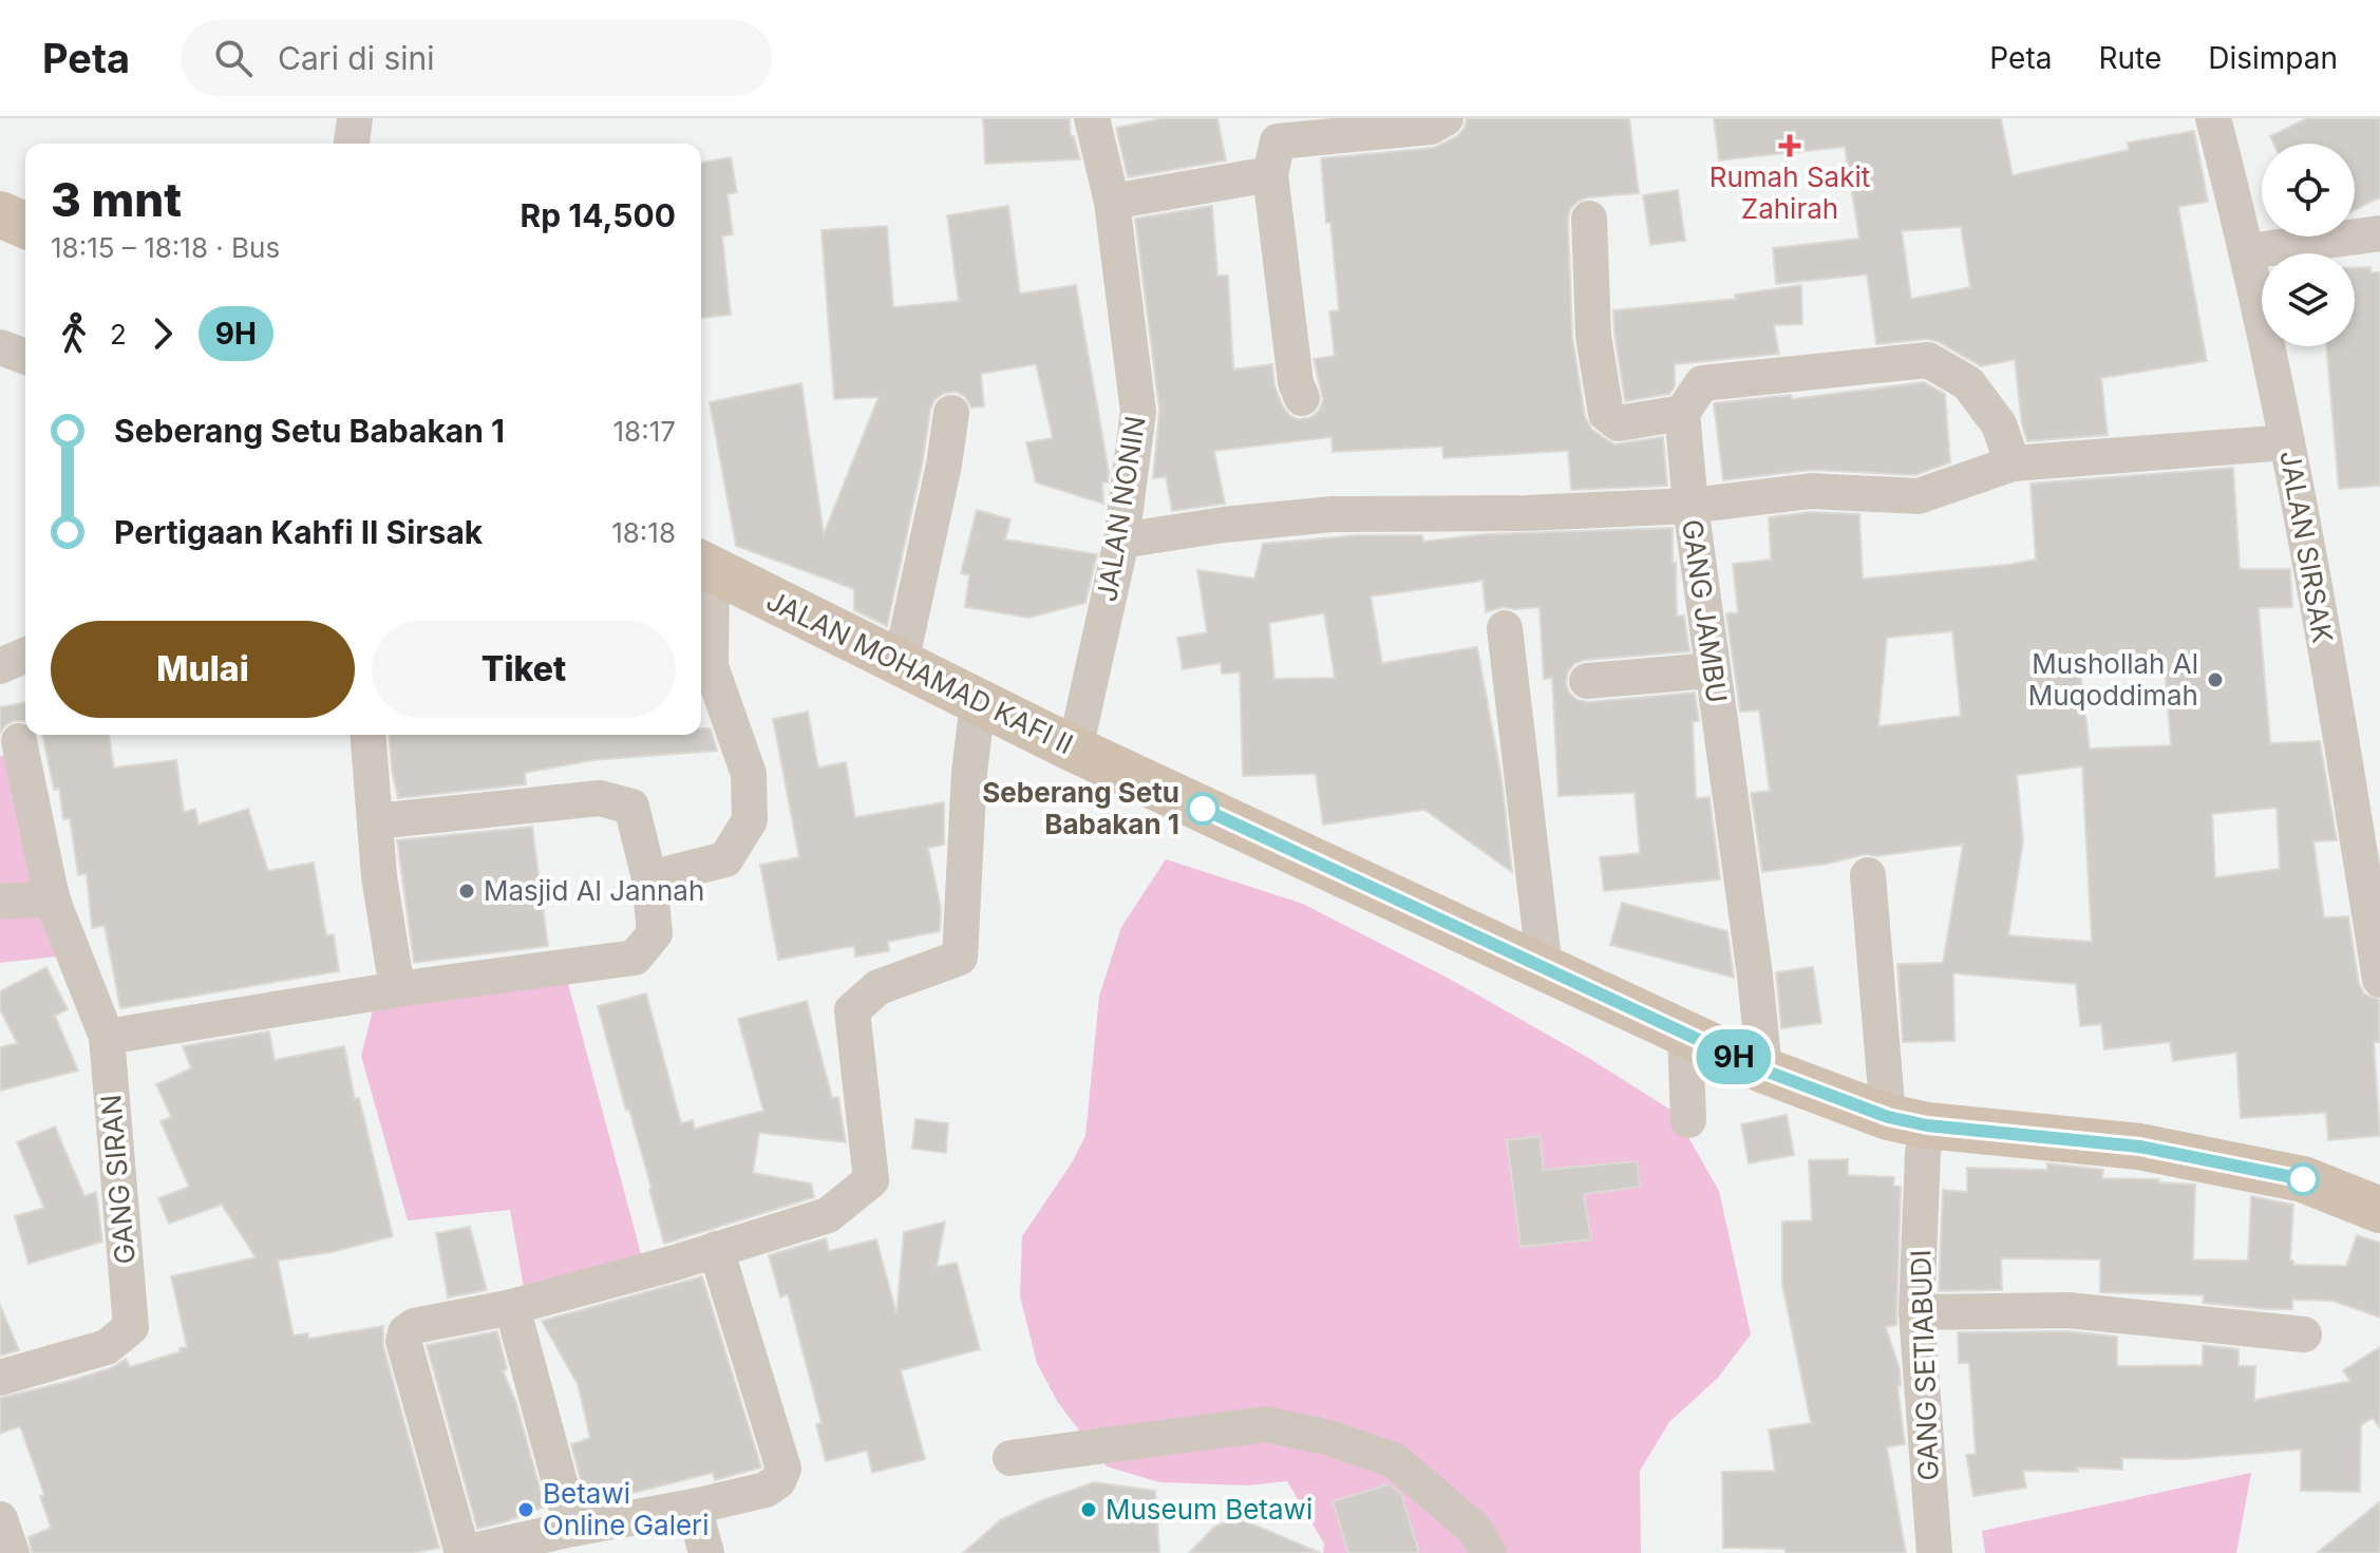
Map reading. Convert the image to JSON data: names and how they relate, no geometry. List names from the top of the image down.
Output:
{
  "streets": {
    "main road": ["JALAN MOHAMAD KAFI II"],
    "street": [
      "JALAN NONIN",
      "JALAN SIRSAK",
      "GANG JAMBU",
      "GANG SIRAN",
      "GANG SETIABUDI"
    ]
  },
  "crossings": [
    ["JALAN NONIN", "JALAN MOHAMAD KAFI II"],
    ["GANG JAMBU", "JALAN MOHAMAD KAFI II"],
    ["JALAN MOHAMAD KAFI II", "GANG SETIABUDI"]
  ],
  "places": {
    "health": ["Rumah Sakit Zahirah"],
    "other": [
      "Mushollah Al Muqoddimah",
      "Seberang Setu Babakan 1",
      "Masjid Al Jannah",
      "Betawi Online Galeri",
      "Museum Betawi"
    ]
  },
  "lines": ["bus line 9H"],
  "page": {
    "header": "Peta",
    "search": "Cari di sini",
    "nav": ["Peta", "Rute", "Disimpan"],
    "on_map": "9H",
    "heading": ["3 mnt", "18:15 – 18:18 · Bus", "Rp 14,500"],
    "legs": ["2", "9H"],
    "list": [
      {
        "name": "Seberang Setu Babakan 1",
        "value": "18:17"
      },
      {
        "name": "Pertigaan Kahfi II Sirsak",
        "value": "18:18"
      }
    ],
    "buttons": ["Mulai", "Tiket"]
  }
}
